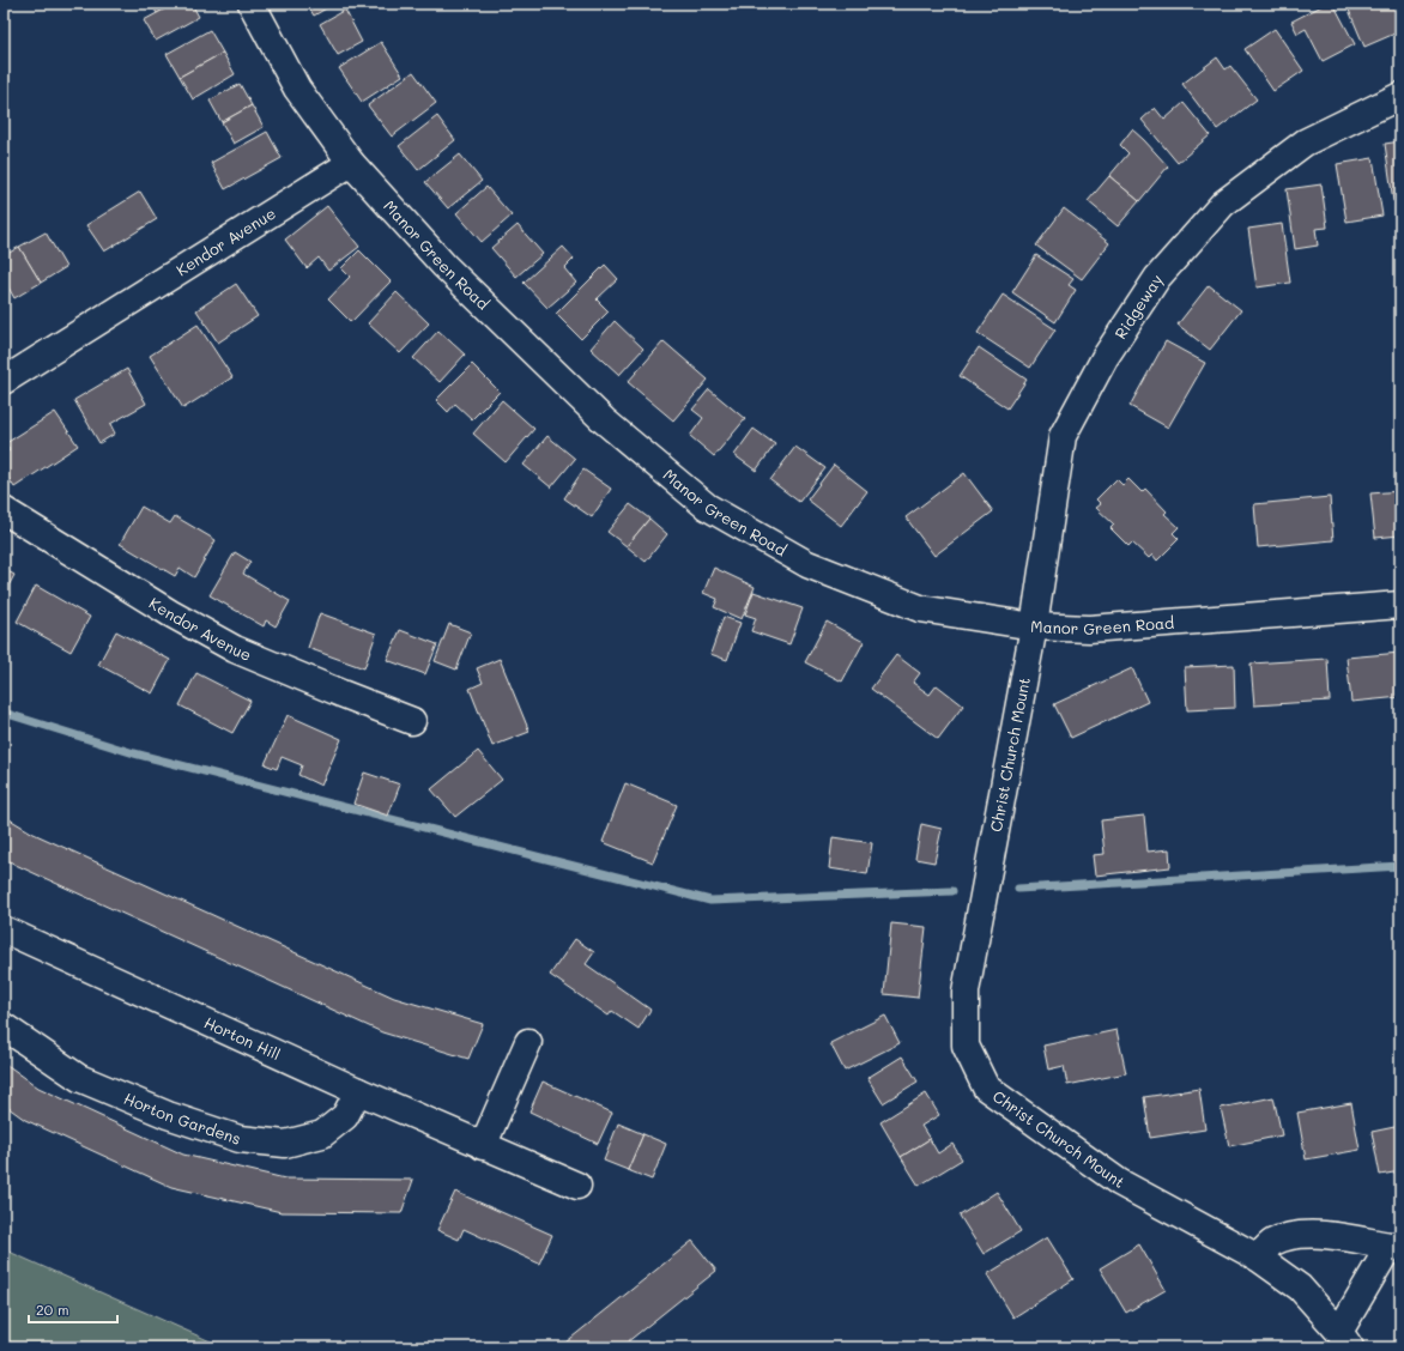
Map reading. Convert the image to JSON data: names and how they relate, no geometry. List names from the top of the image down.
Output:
{
  "streets": {
    "street": [
      "Kendor Avenue",
      "Manor Green Road",
      "Ridgeway",
      "Christ Church Mount",
      "Horton Hill",
      "Horton Gardens"
    ]
  },
  "crossings": [
    ["Kendor Avenue", "Manor Green Road"],
    ["Manor Green Road", "Ridgeway"],
    ["Manor Green Road", "Christ Church Mount"],
    ["Ridgeway", "Christ Church Mount"],
    ["Horton Hill", "Horton Gardens"]
  ],
  "scale_bar": "20 m"
}
